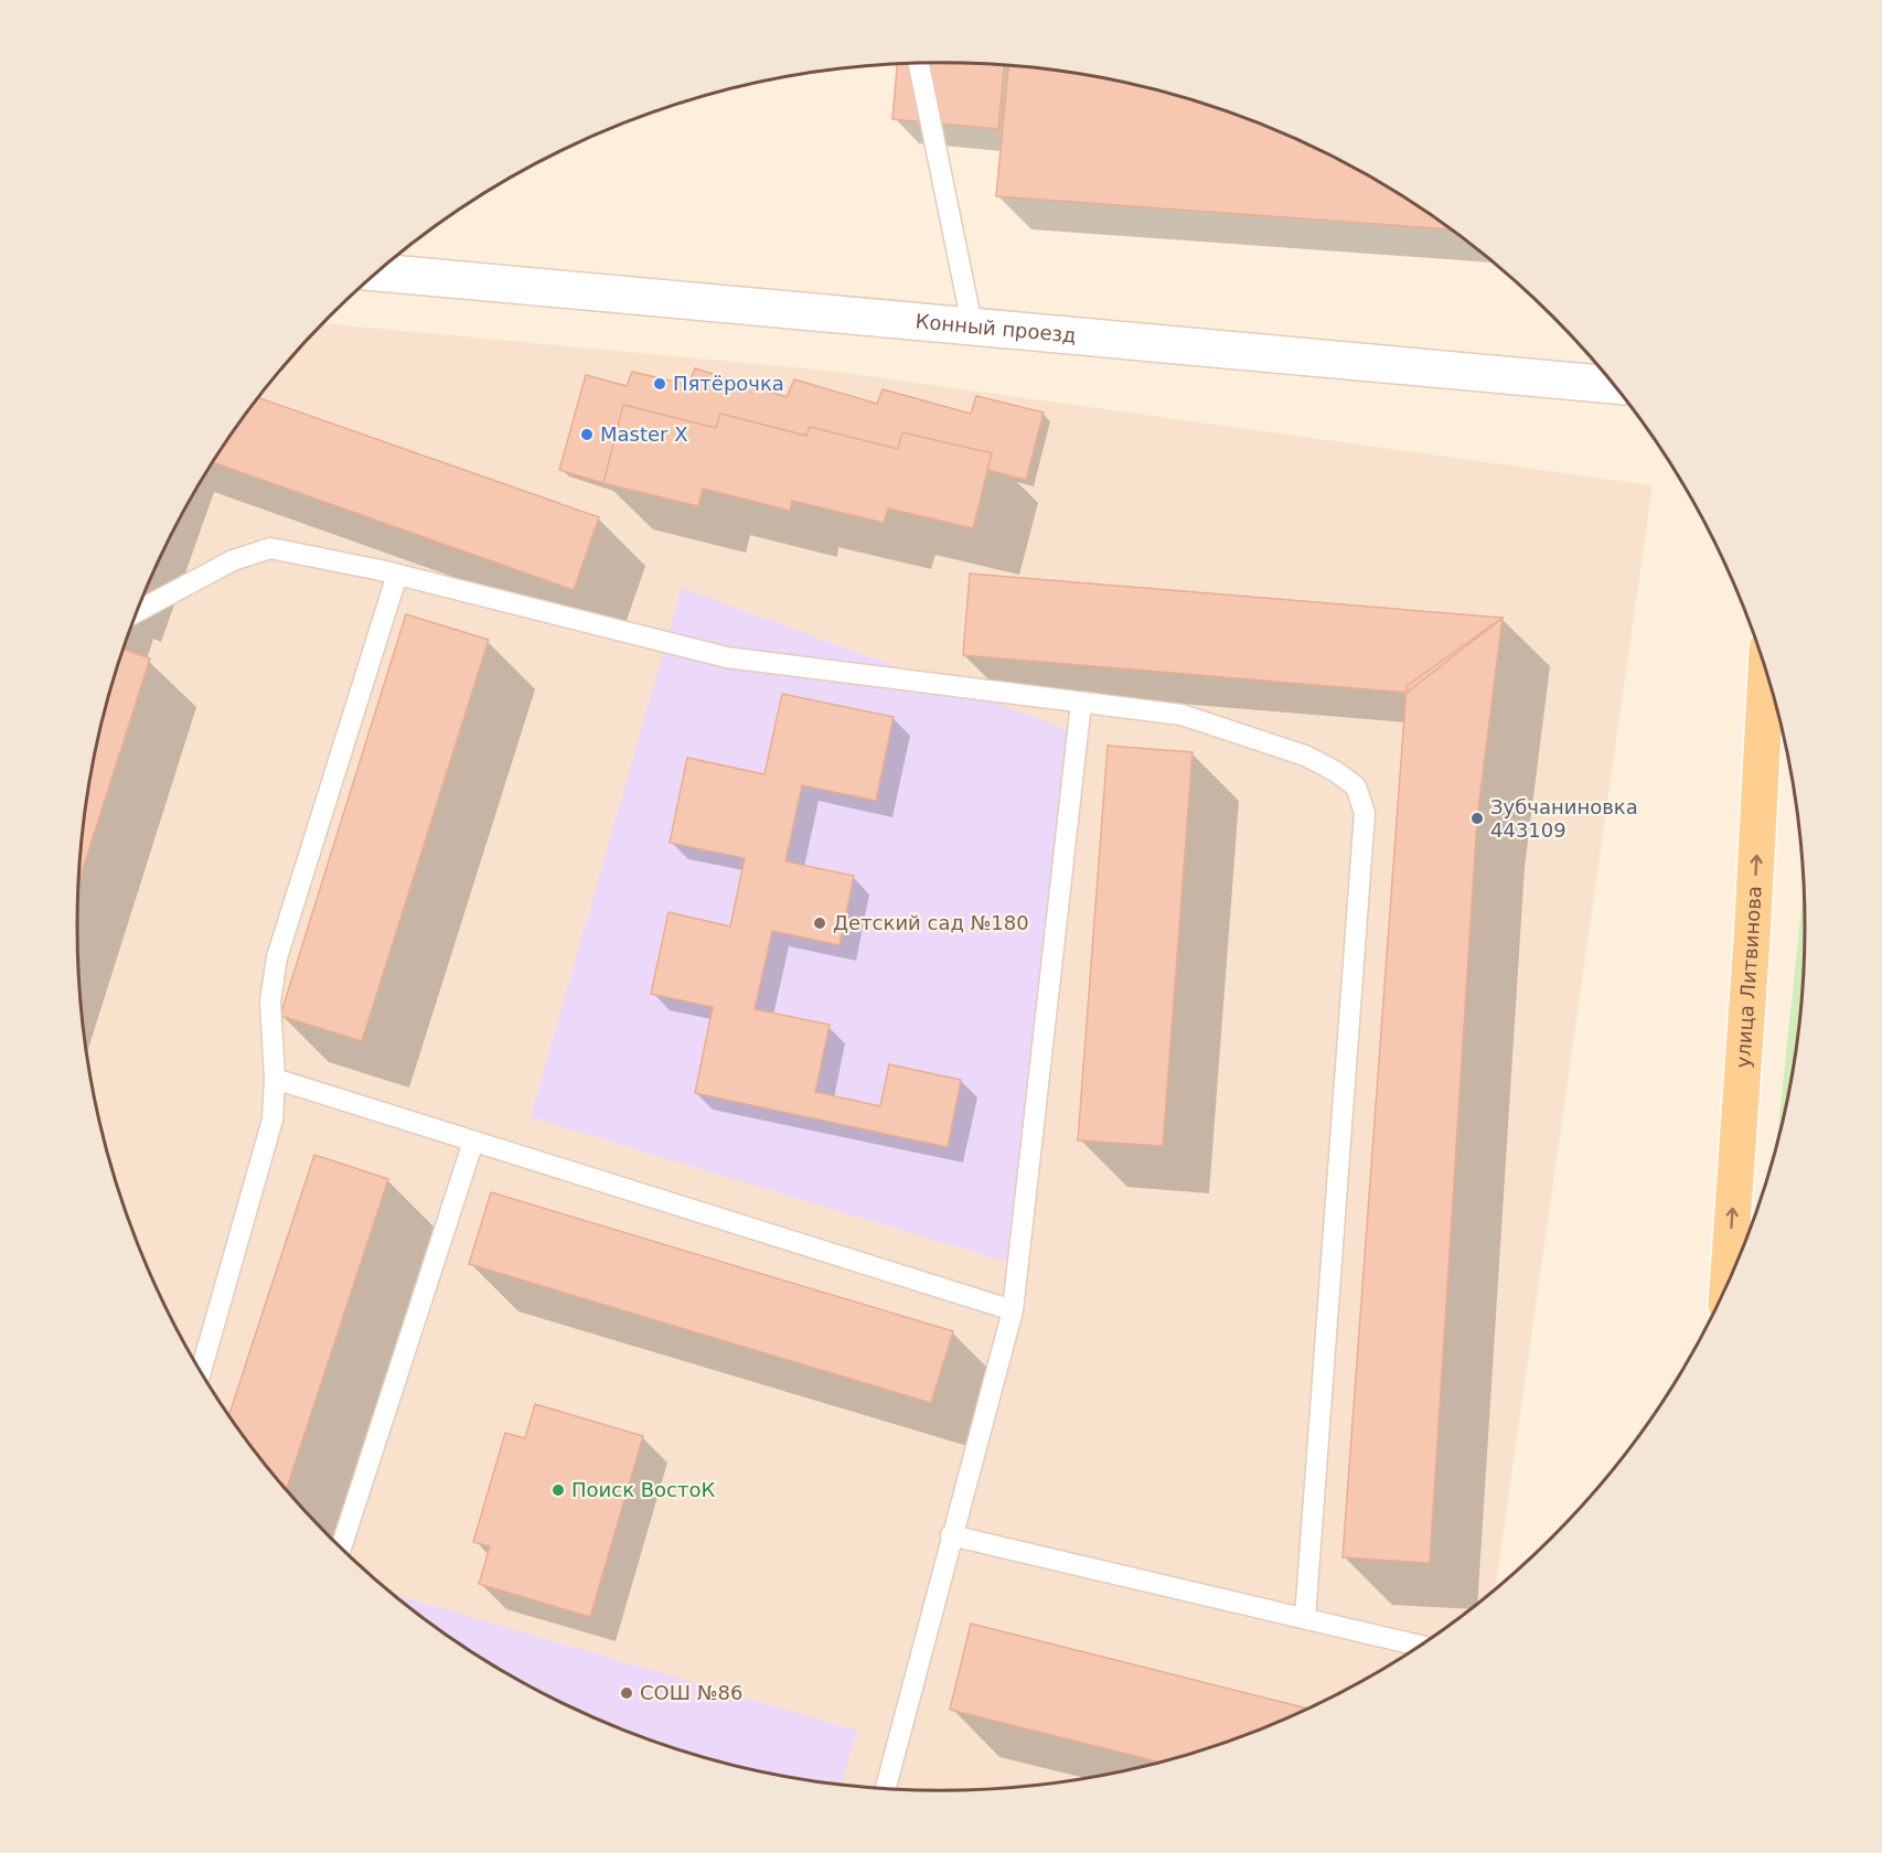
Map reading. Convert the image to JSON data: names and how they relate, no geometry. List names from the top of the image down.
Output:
{
  "streets": {
    "main road": ["улица Литвинова"],
    "street": ["Конный проезд"]
  },
  "one_way": ["улица Литвинова"],
  "places": [
    "Пятёрочка",
    "Master X",
    "Зубчаниновка 443109",
    "Детский сад №180",
    "Поиск ВостоК",
    "СОШ №86"
  ]
}
